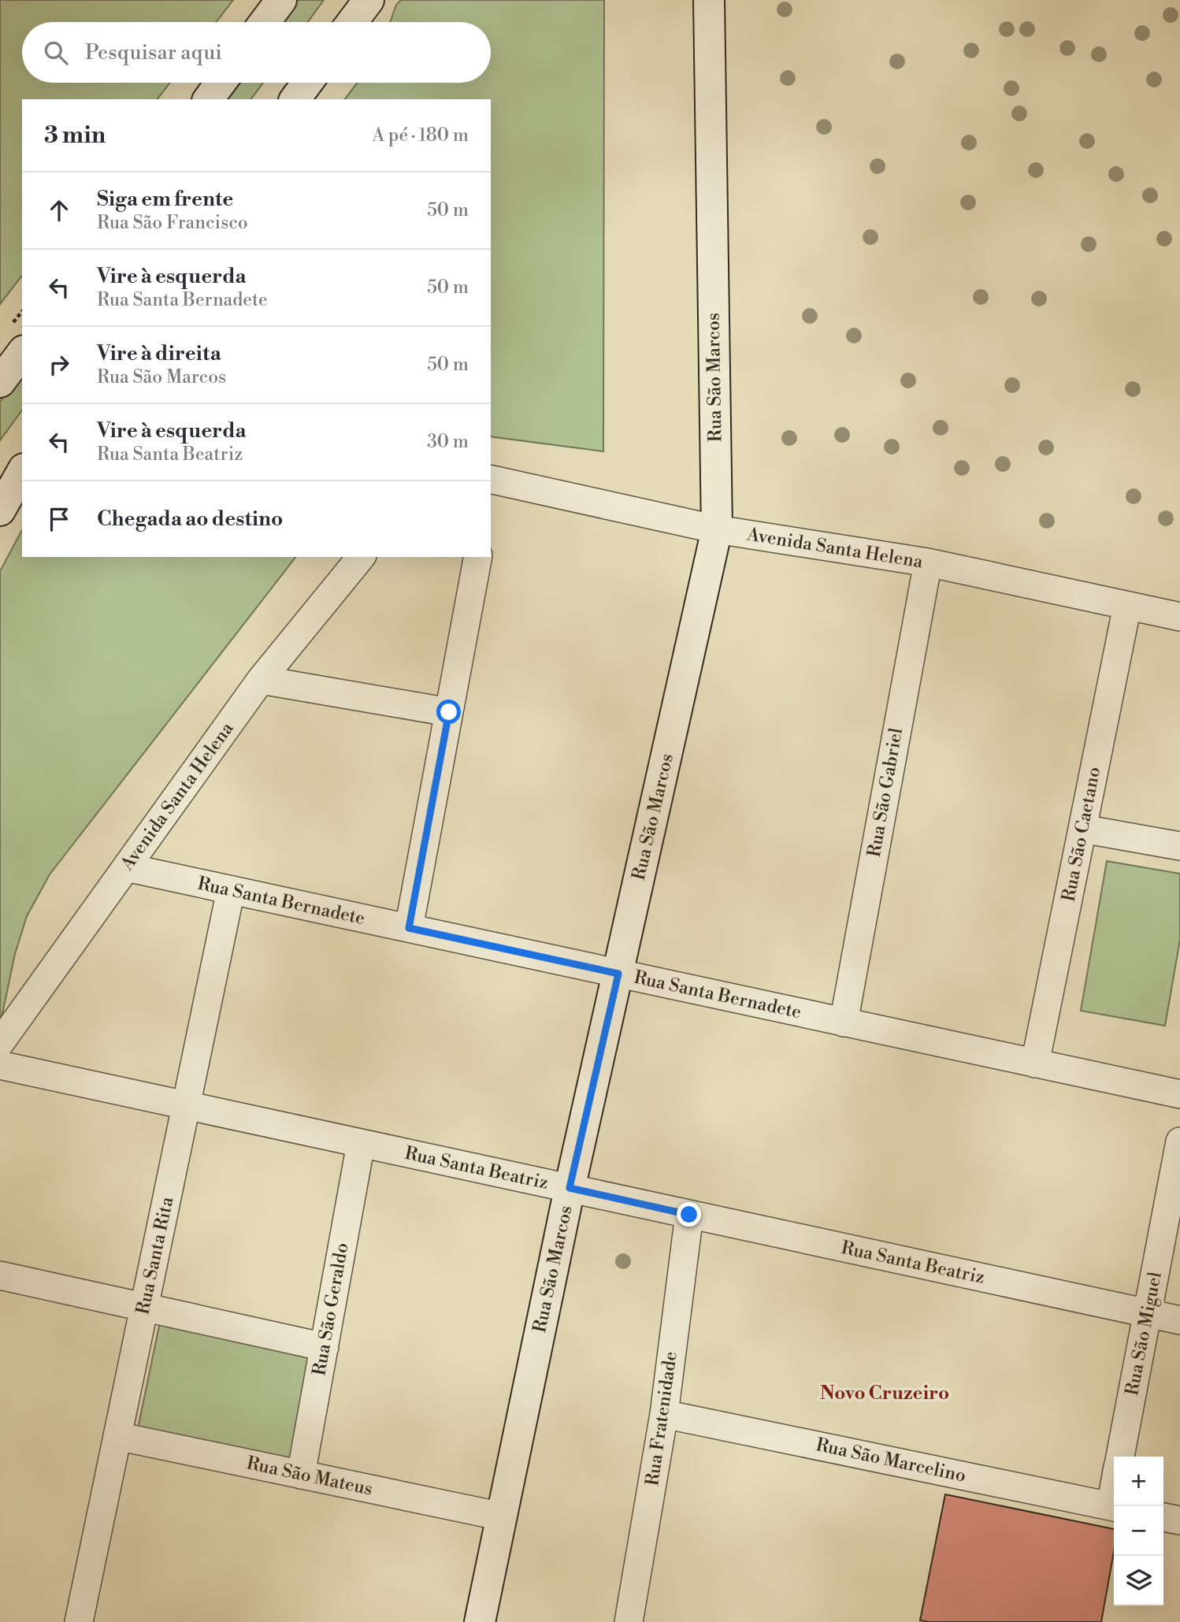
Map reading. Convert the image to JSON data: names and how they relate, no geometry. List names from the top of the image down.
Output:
{
  "streets": {
    "street": [
      "Rua São Marcos",
      "Avenida Santa Helena",
      "Rua São Gabriel",
      "Rua São Caetano",
      "Rua Santa Bernadete",
      "Rua Santa Beatriz",
      "Rua Santa Rita",
      "Rua São Geraldo",
      "Rua São Miguel",
      "Rua Fratenidade",
      "Rua São Marcelino",
      "Rua São Mateus"
    ]
  },
  "crossings": [
    ["Rua São Marcos", "Avenida Santa Helena"],
    ["Rua São Marcos", "Rua Santa Bernadete"],
    ["Rua São Marcos", "Rua Santa Beatriz"],
    ["Rua São Marcos", "Rua São Mateus"],
    ["Avenida Santa Helena", "Rua São Gabriel"],
    ["Avenida Santa Helena", "Rua São Caetano"],
    ["Avenida Santa Helena", "Rua Santa Bernadete"],
    ["Rua São Gabriel", "Rua Santa Bernadete"],
    ["Rua São Caetano", "Rua Santa Bernadete"],
    ["Rua Santa Bernadete", "Rua Santa Rita"],
    ["Rua Santa Beatriz", "Rua Santa Rita"],
    ["Rua Santa Beatriz", "Rua São Geraldo"],
    ["Rua Santa Beatriz", "Rua São Miguel"],
    ["Rua Santa Beatriz", "Rua Fratenidade"],
    ["Rua Santa Rita", "Rua São Mateus"],
    ["Rua São Geraldo", "Rua São Mateus"],
    ["Rua Fratenidade", "Rua São Marcelino"]
  ],
  "districts": ["Novo Cruzeiro"],
  "page": {
    "search": "Pesquisar aqui",
    "heading": ["3 min", "A pé · 180 m"],
    "list": [
      ["Siga em frente", "Rua São Francisco", "50 m"],
      ["Vire à esquerda", "Rua Santa Bernadete", "50 m"],
      ["Vire à direita", "Rua São Marcos", "50 m"],
      ["Vire à esquerda", "Rua Santa Beatriz", "30 m"],
      "Chegada ao destino"
    ],
    "map_buttons": ["+", "−"]
  }
}
